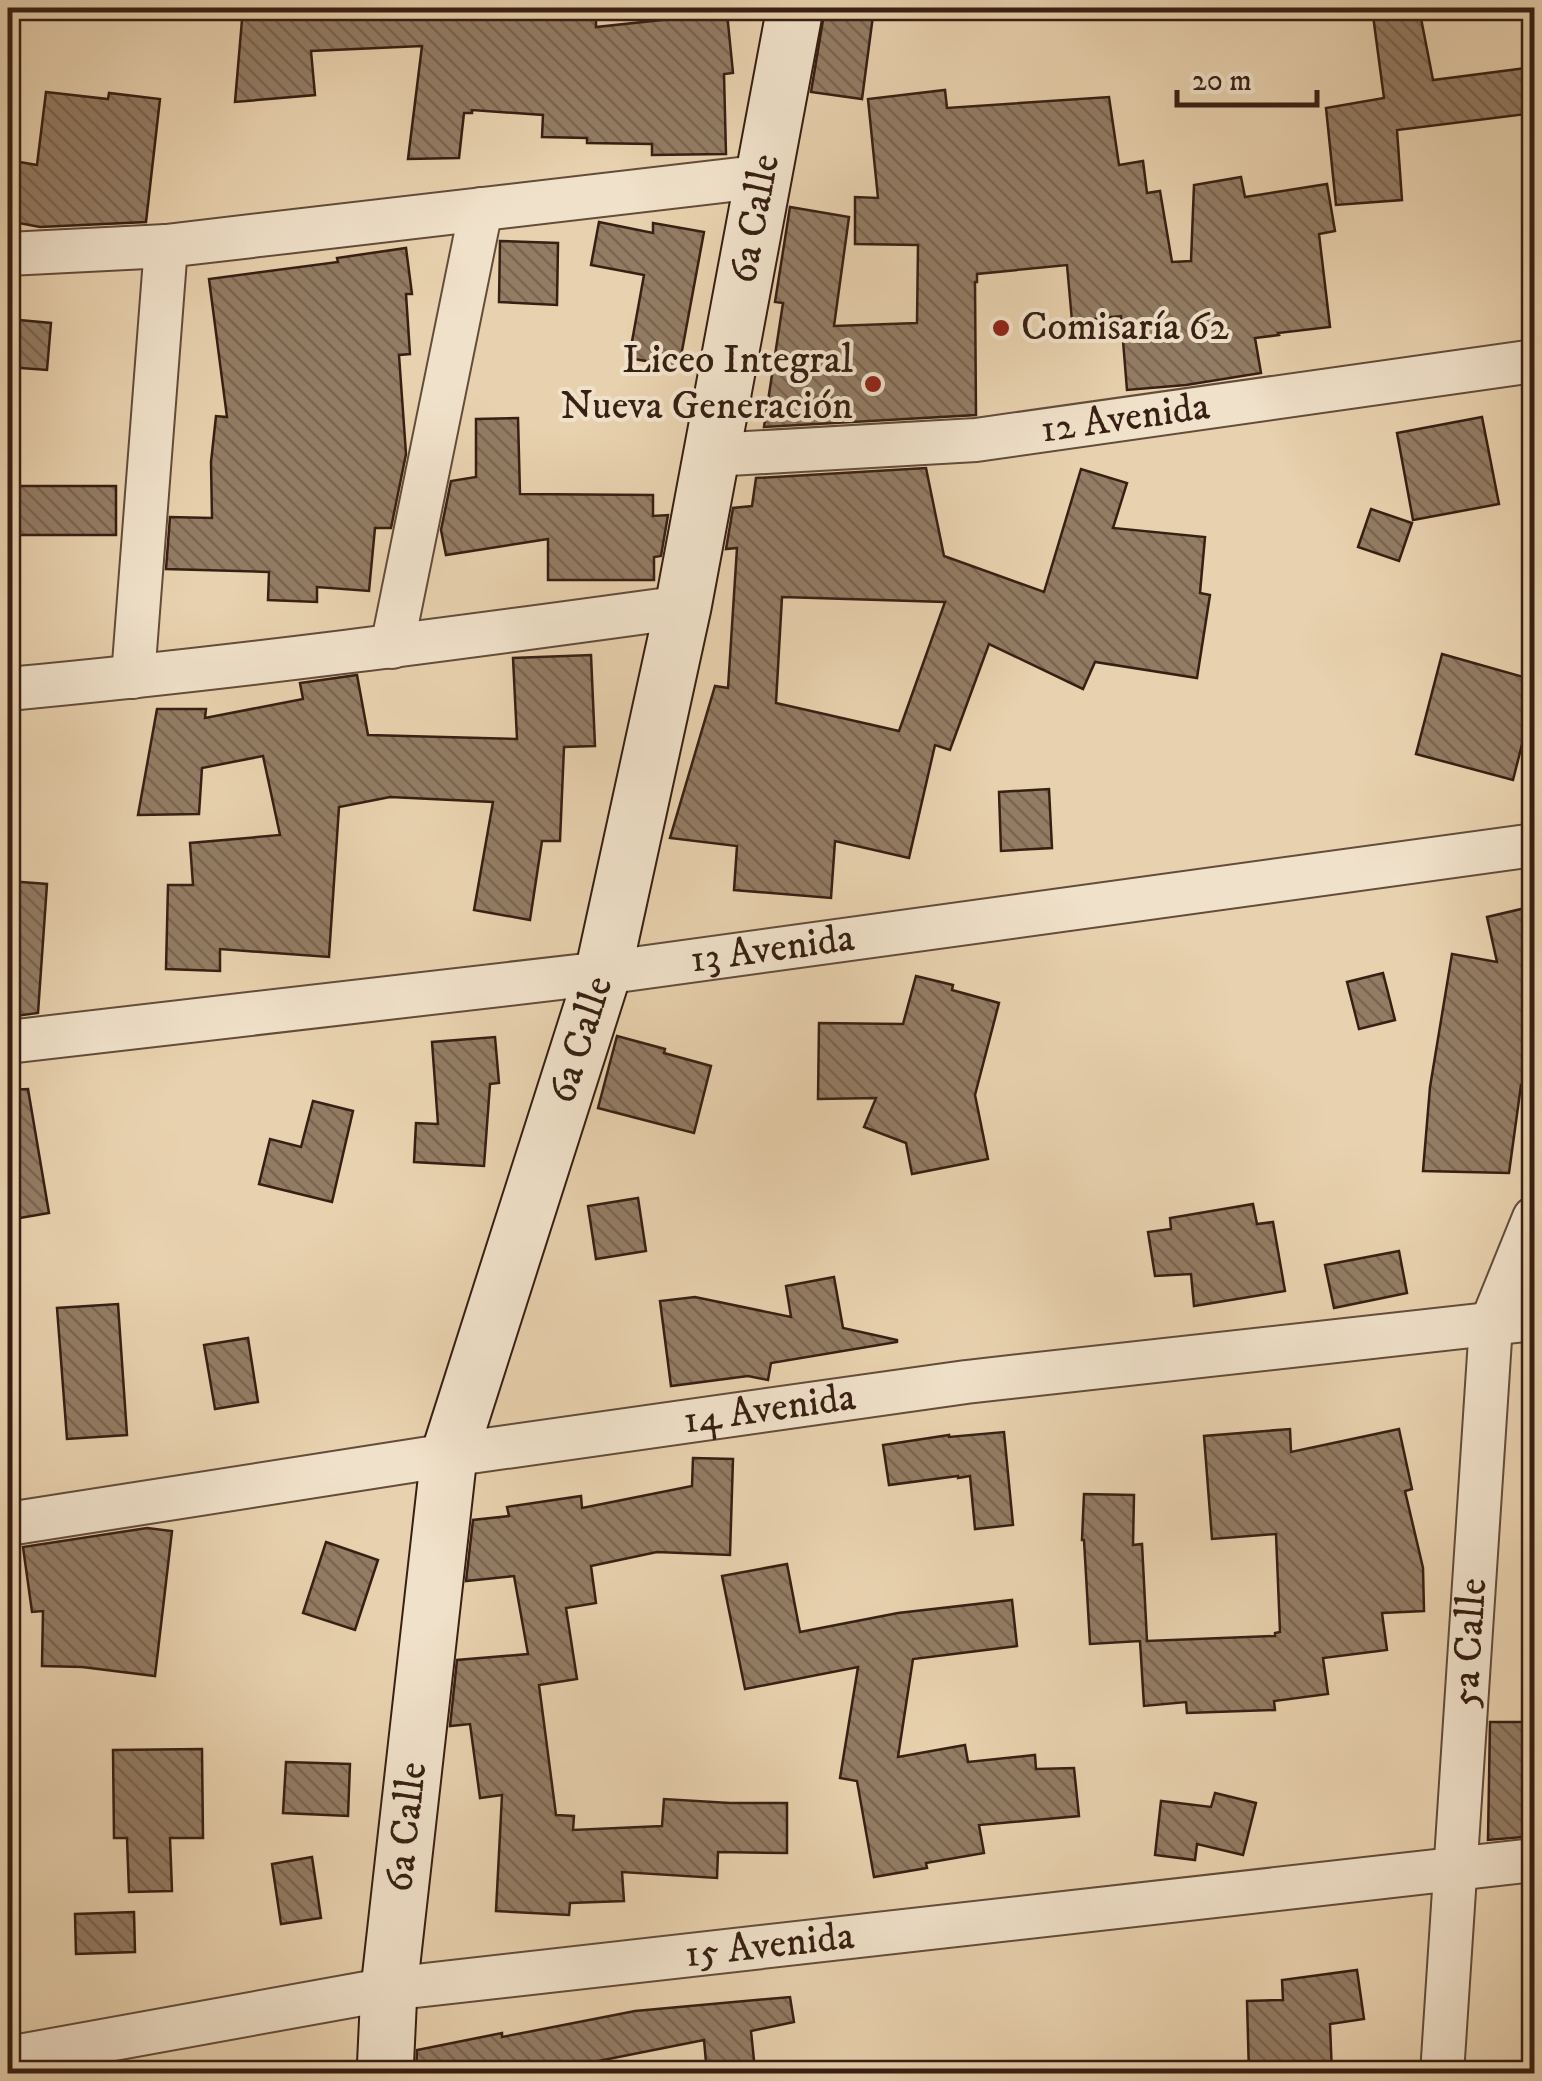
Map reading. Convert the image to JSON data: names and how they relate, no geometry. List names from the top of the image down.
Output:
{
  "streets": {
    "main road": ["6a Calle"],
    "street": [
      "12 Avenida",
      "13 Avenida",
      "14 Avenida",
      "5a Calle",
      "15 Avenida"
    ]
  },
  "crossings": [
    ["6a Calle", "12 Avenida"],
    ["6a Calle", "13 Avenida"],
    ["6a Calle", "14 Avenida"],
    ["6a Calle", "15 Avenida"],
    ["14 Avenida", "5a Calle"],
    ["5a Calle", "15 Avenida"]
  ],
  "places": ["Comisaría 62", "Liceo Integral Nueva Generación"],
  "scale_bar": "20 m"
}
